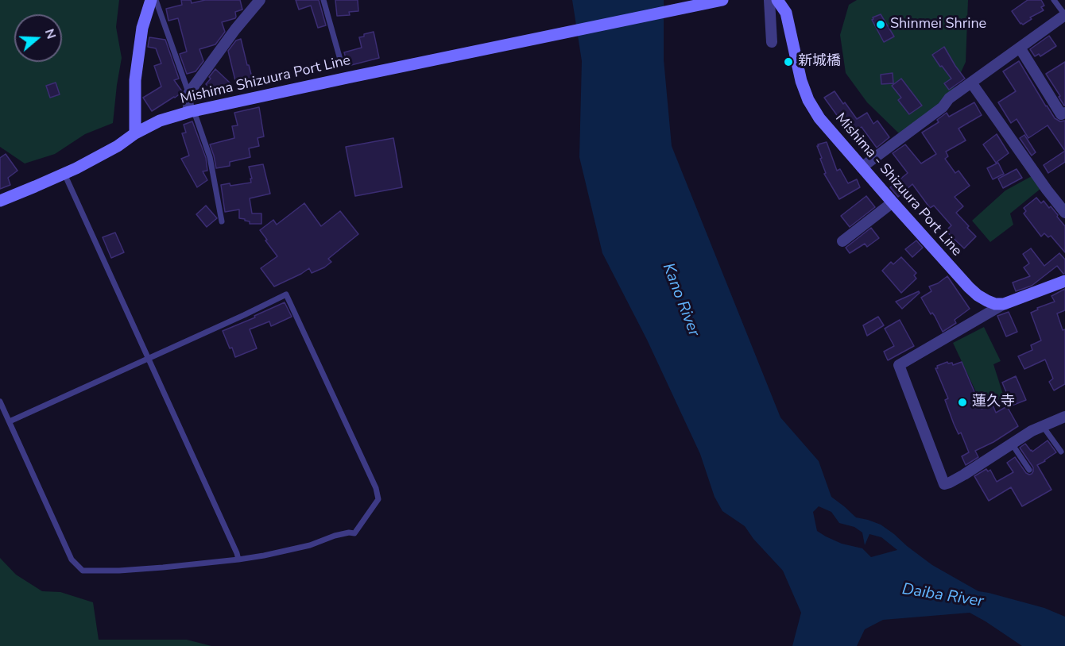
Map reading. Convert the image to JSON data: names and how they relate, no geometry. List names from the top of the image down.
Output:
{
  "streets": {
    "main road": ["Mishima Shizuura Port Line", "Mishima - Shizuura Port Line"]
  },
  "water": ["Kano River", "Daiba River"],
  "places": ["Shinmei Shrine", "新城橋", "蓮久寺"],
  "north": "right"
}
